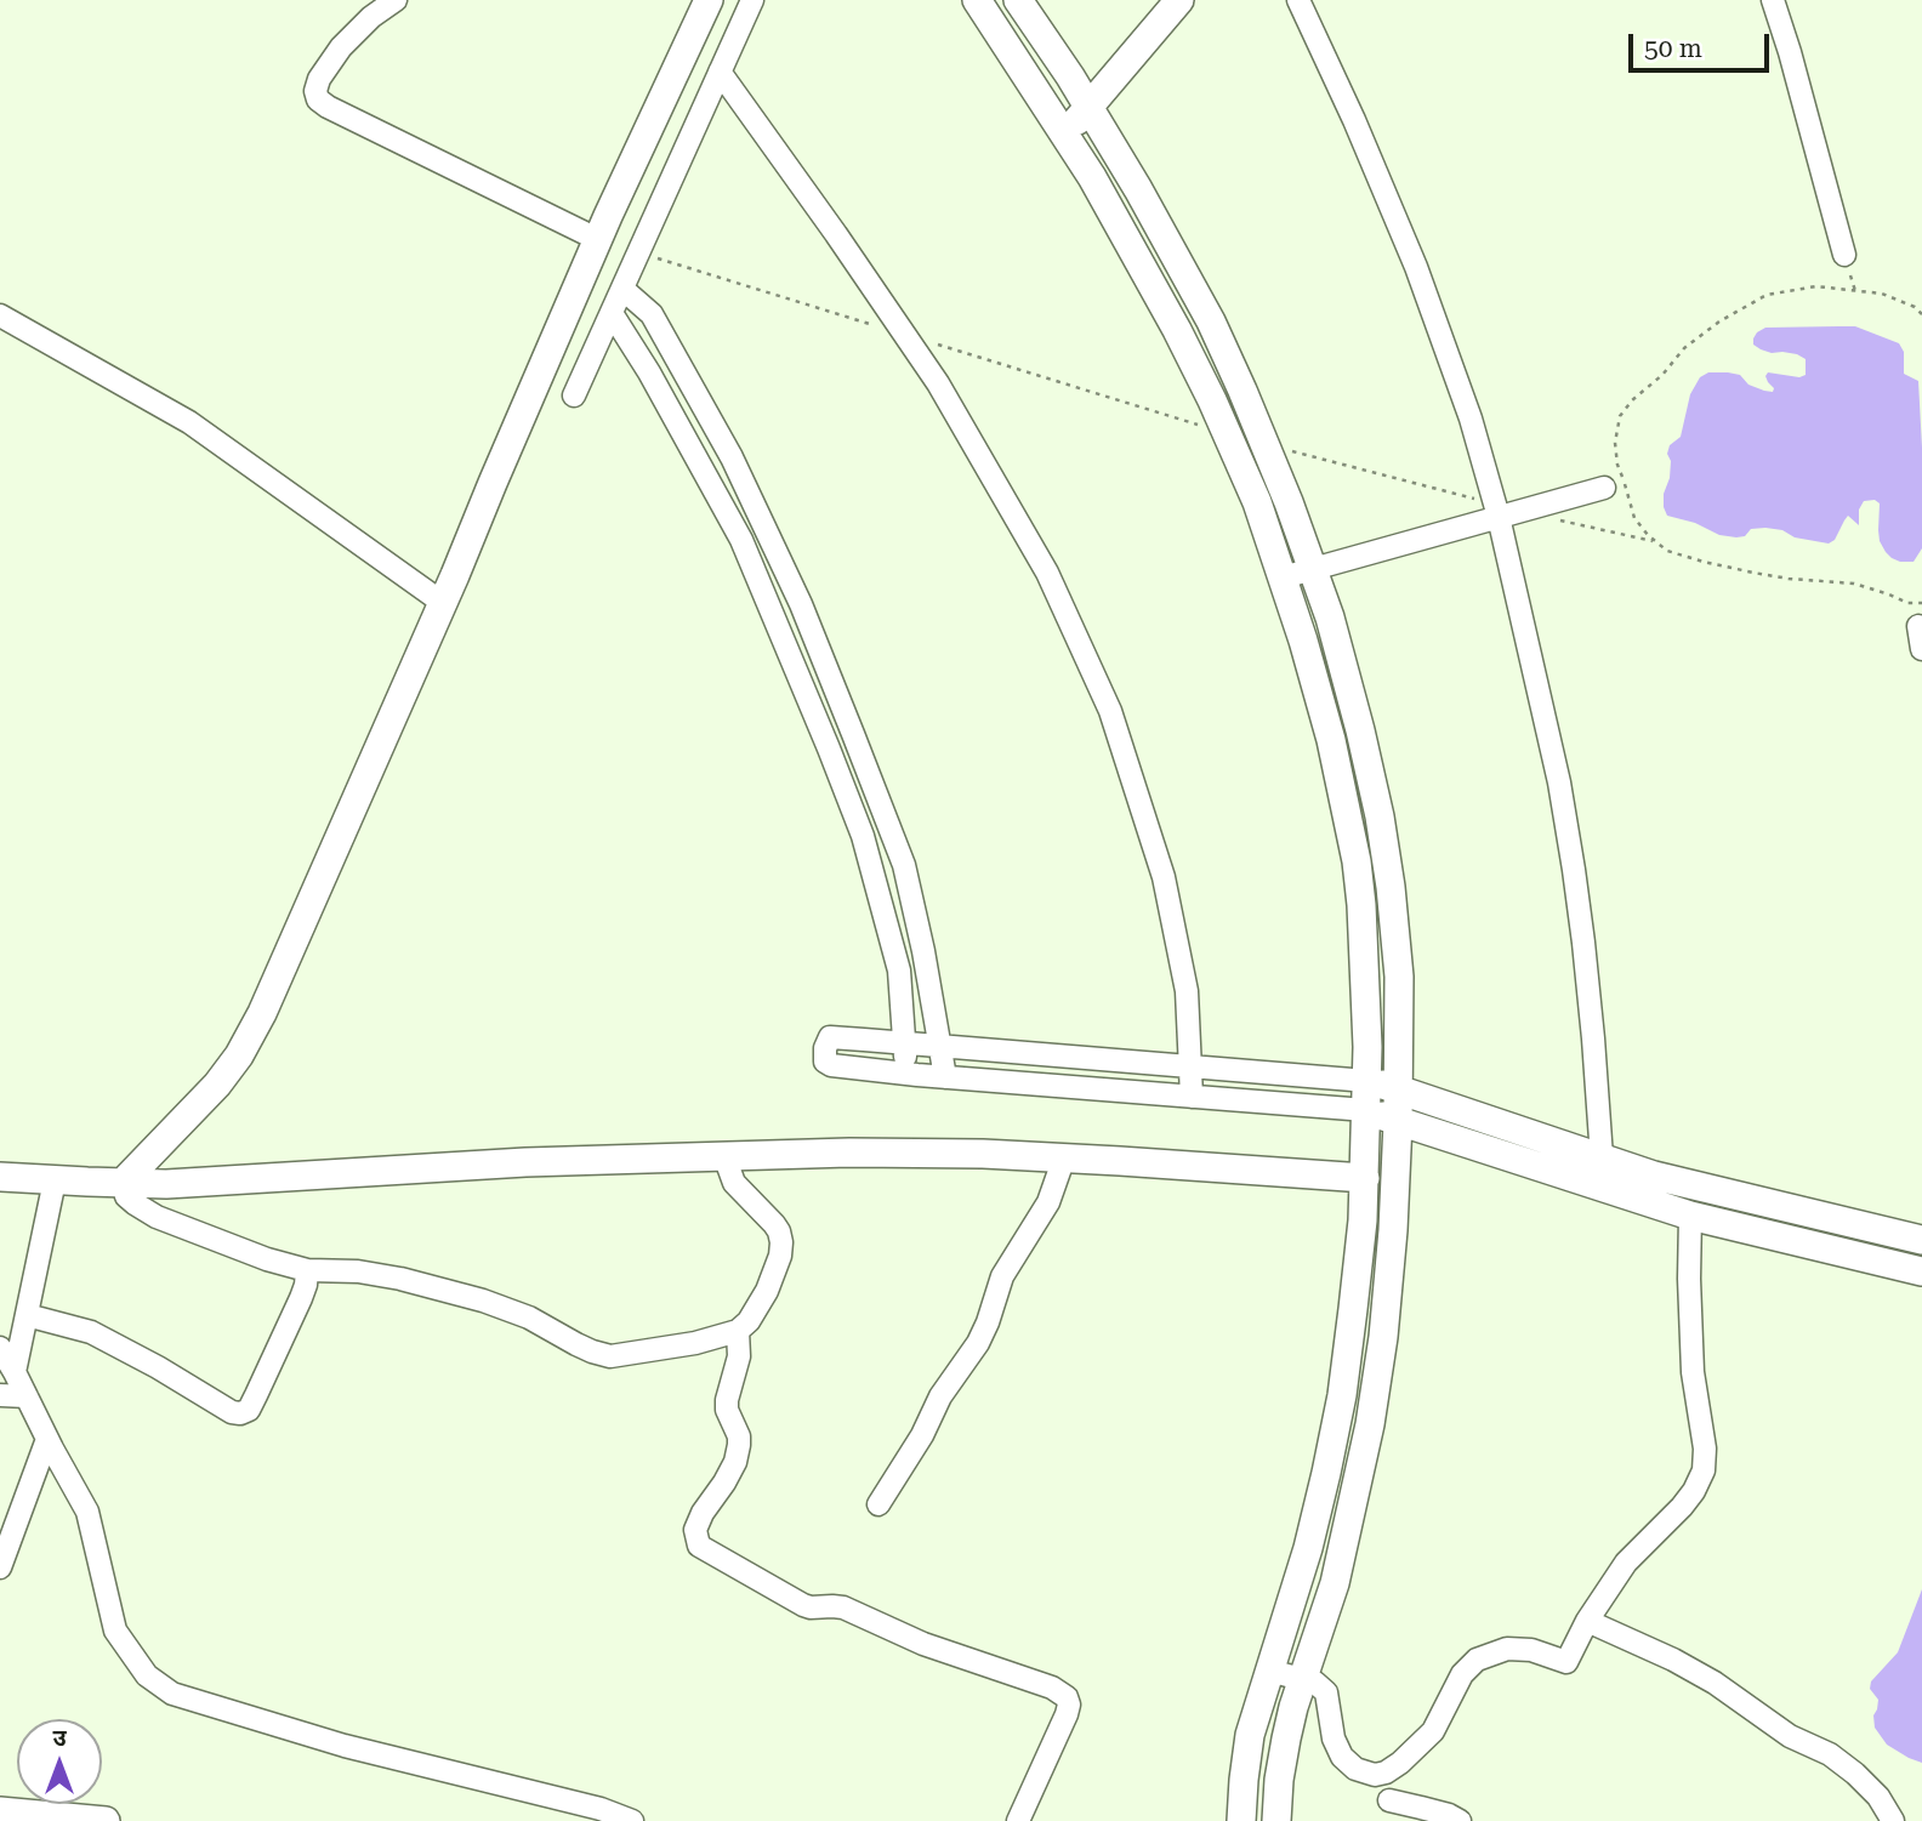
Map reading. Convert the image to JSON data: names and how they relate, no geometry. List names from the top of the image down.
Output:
{
  "scale_bar": "50 m",
  "north": "top"
}
